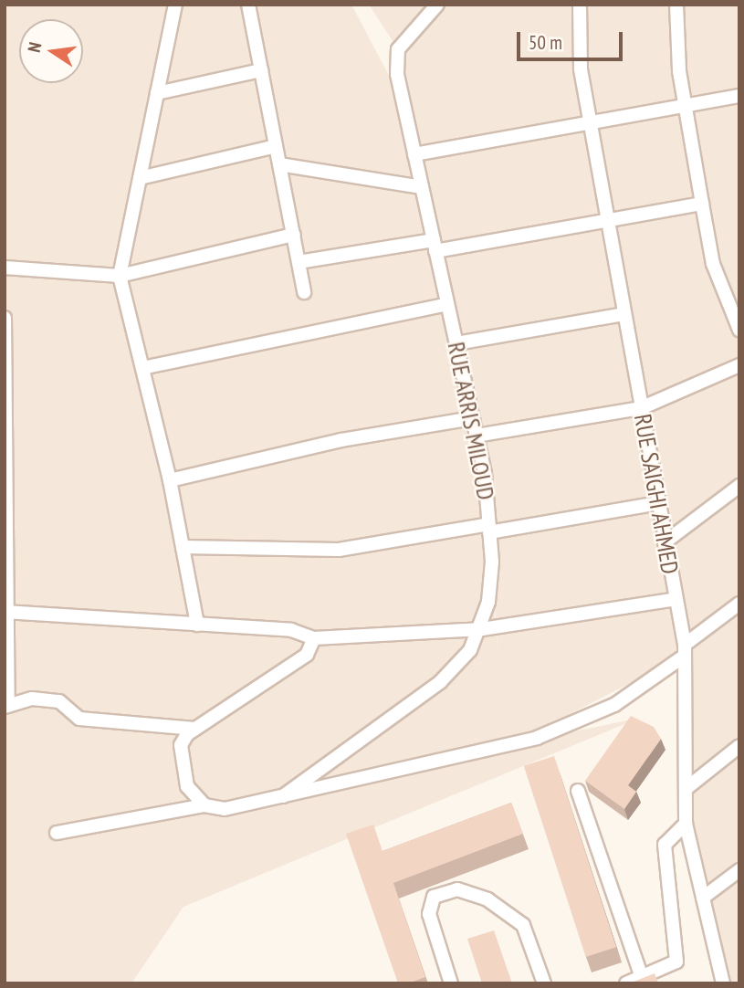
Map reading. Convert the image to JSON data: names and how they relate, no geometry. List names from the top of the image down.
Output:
{
  "streets": {
    "street": ["RUE ARRIS MILOUD", "RUE SAIGHI AHMED"]
  },
  "scale_bar": "50 m",
  "north": "left"
}
